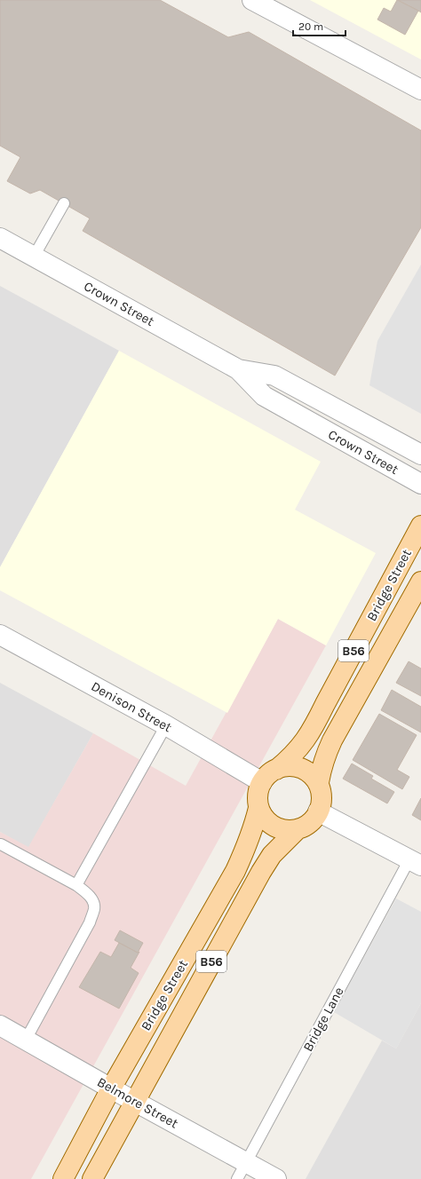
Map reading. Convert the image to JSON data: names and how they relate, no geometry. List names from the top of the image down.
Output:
{
  "streets": {
    "main road": ["Bridge Street", "B56"],
    "street": ["Crown Street", "Denison Street", "Belmore Street"],
    "lane": ["Bridge Lane"]
  },
  "crossings": [
    ["Bridge Street", "B56"],
    ["Bridge Street", "Denison Street"],
    ["Bridge Street", "Belmore Street"],
    ["B56", "Denison Street"],
    ["Bridge Lane", "Belmore Street"]
  ],
  "scale_bar": "20 m"
}
